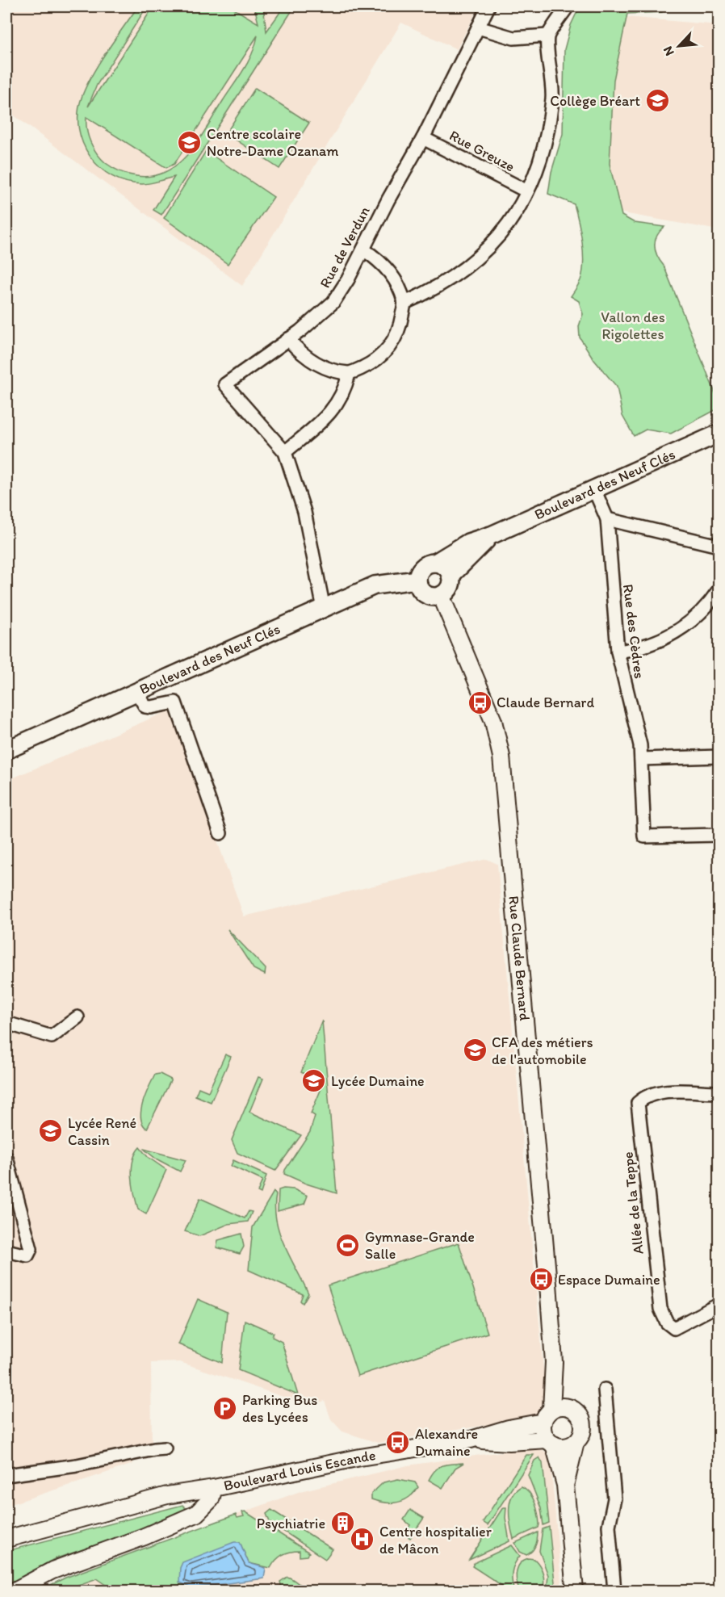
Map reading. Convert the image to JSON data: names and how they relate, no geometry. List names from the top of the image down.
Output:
{
  "streets": {
    "main road": ["Boulevard des Neuf Clés"],
    "street": [
      "Rue Greuze",
      "Rue de Verdun",
      "Rue des Cèdres",
      "Rue Claude Bernard",
      "Allée de la Teppe",
      "Boulevard Louis Escande"
    ]
  },
  "crossings": [
    ["Rue Greuze", "Rue de Verdun"],
    ["Boulevard des Neuf Clés", "Rue des Cèdres"],
    ["Boulevard des Neuf Clés", "Rue Claude Bernard"],
    ["Rue Claude Bernard", "Boulevard Louis Escande"]
  ],
  "parks": ["Vallon des Rigolettes"],
  "places": {
    "school or university": [
      "Collège Bréart",
      "Centre scolaire Notre-Dame Ozanam",
      "CFA des métiers de l'automobile",
      "Lycée Dumaine",
      "Lycée René Cassin"
    ],
    "bus stop": ["Claude Bernard", "Espace Dumaine", "Alexandre Dumaine"],
    "sports": ["Gymnase-Grande Salle"],
    "parking": ["Parking Bus des Lycées"],
    "building": ["Psychiatrie"],
    "hospital": ["Centre hospitalier de Mâcon"]
  },
  "north": "bottom left"
}
